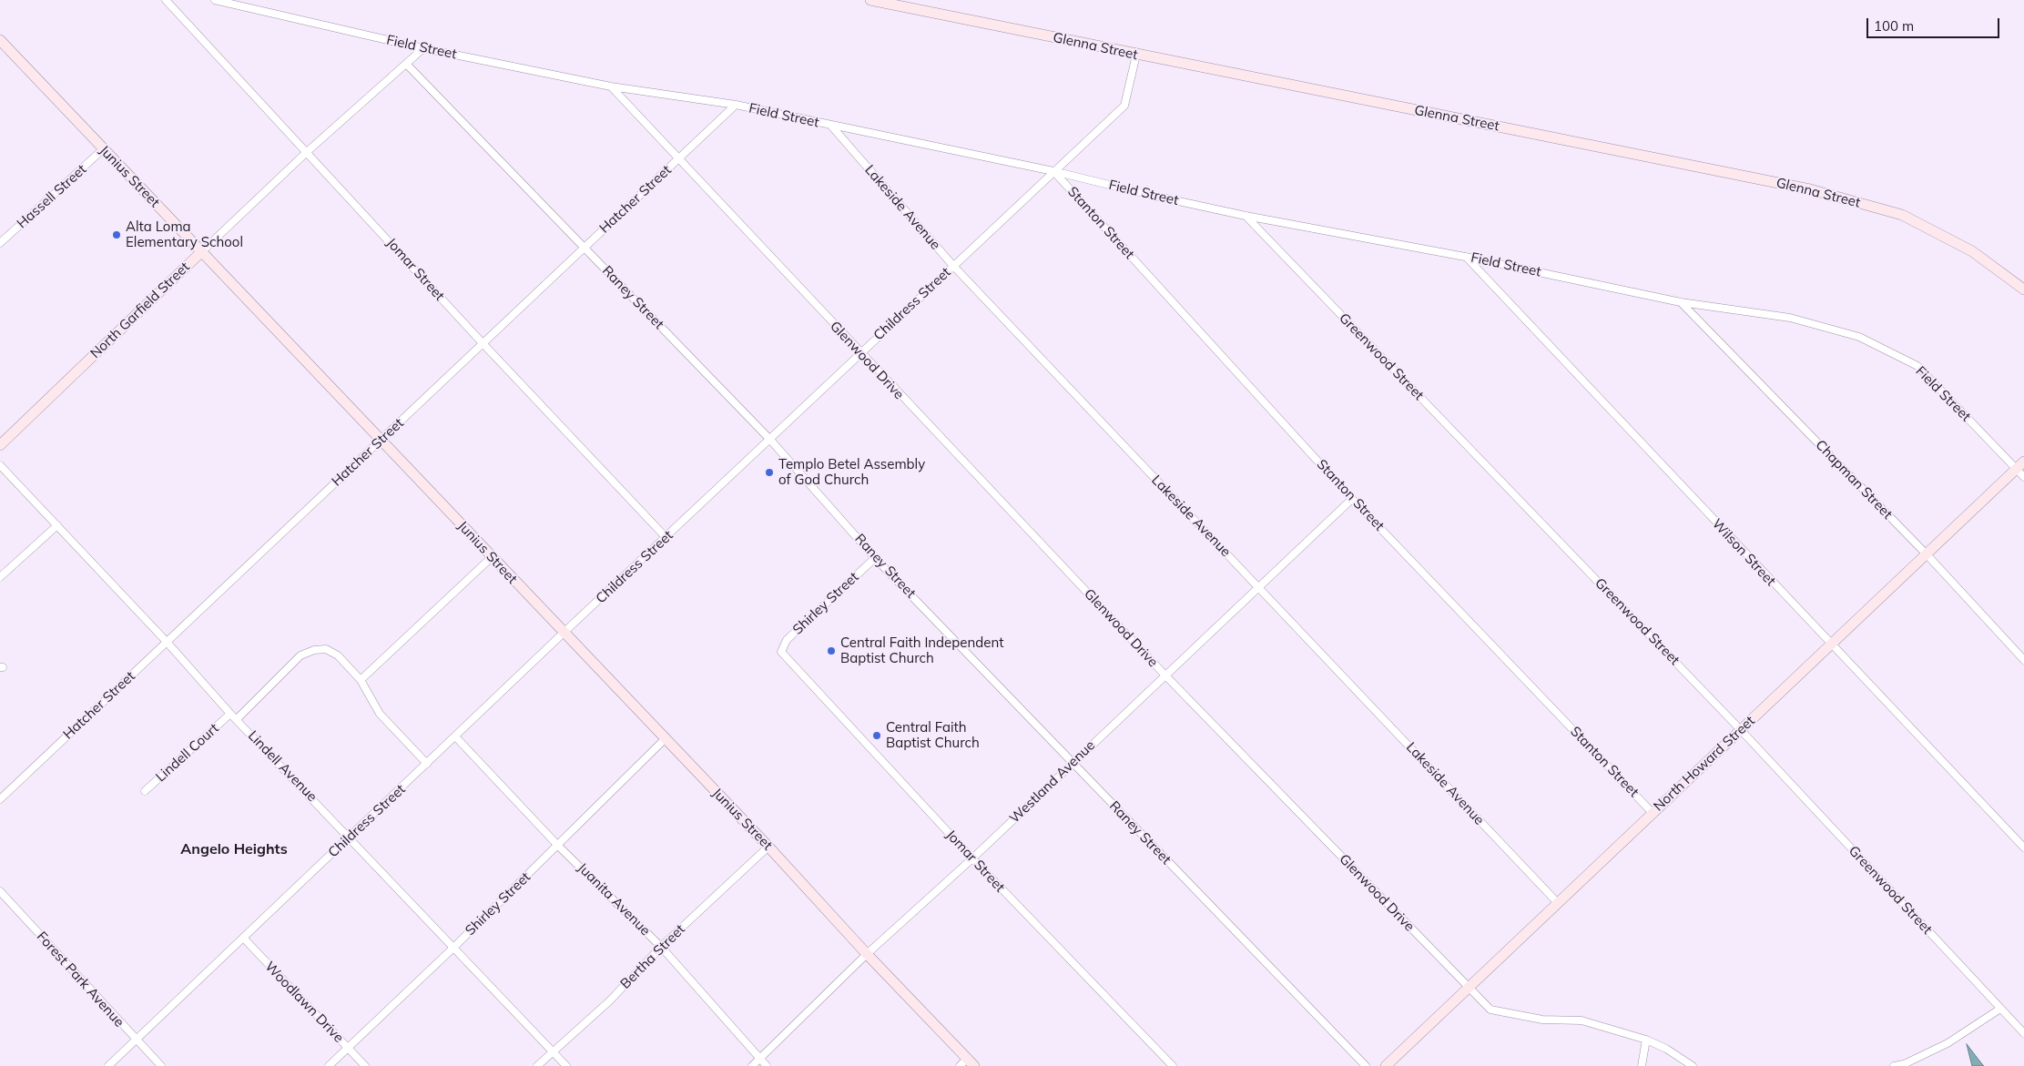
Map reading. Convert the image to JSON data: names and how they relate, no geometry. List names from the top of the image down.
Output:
{
  "streets": {
    "street": [
      "Glenna Street",
      "Field Street",
      "Junius Street",
      "Hassell Street",
      "Hatcher Street",
      "Lakeside Avenue",
      "Stanton Street",
      "Jomar Street",
      "Raney Street",
      "Childress Street",
      "North Garfield Street",
      "Greenwood Street",
      "Glenwood Drive",
      "Chapman Street",
      "Wilson Street",
      "Shirley Street",
      "Lindell Court",
      "North Howard Street",
      "Lindell Avenue",
      "Westland Avenue",
      "Juanita Avenue",
      "Bertha Street",
      "Forest Park Avenue",
      "Woodlawn Drive"
    ]
  },
  "crossings": [
    ["Glenna Street", "Childress Street"],
    ["Field Street", "Hatcher Street"],
    ["Field Street", "Lakeside Avenue"],
    ["Field Street", "Stanton Street"],
    ["Field Street", "Childress Street"],
    ["Field Street", "North Garfield Street"],
    ["Field Street", "Greenwood Street"],
    ["Field Street", "Glenwood Drive"],
    ["Field Street", "Chapman Street"],
    ["Field Street", "Wilson Street"],
    ["Field Street", "North Howard Street"],
    ["Junius Street", "Hassell Street"],
    ["Junius Street", "Hatcher Street"],
    ["Junius Street", "Childress Street"],
    ["Junius Street", "North Garfield Street"],
    ["Junius Street", "Shirley Street"],
    ["Junius Street", "Westland Avenue"],
    ["Junius Street", "Bertha Street"],
    ["Hatcher Street", "Jomar Street"],
    ["Hatcher Street", "Raney Street"],
    ["Hatcher Street", "Glenwood Drive"],
    ["Hatcher Street", "Lindell Avenue"],
    ["Lakeside Avenue", "Childress Street"],
    ["Lakeside Avenue", "North Howard Street"],
    ["Lakeside Avenue", "Westland Avenue"],
    ["Stanton Street", "Childress Street"],
    ["Stanton Street", "North Howard Street"],
    ["Stanton Street", "Westland Avenue"],
    ["Jomar Street", "Childress Street"],
    ["Jomar Street", "North Garfield Street"],
    ["Jomar Street", "Shirley Street"],
    ["Jomar Street", "Westland Avenue"],
    ["Raney Street", "Childress Street"],
    ["Raney Street", "North Garfield Street"],
    ["Raney Street", "Shirley Street"],
    ["Raney Street", "Westland Avenue"],
    ["Childress Street", "Glenwood Drive"],
    ["Childress Street", "Lindell Avenue"],
    ["Childress Street", "Juanita Avenue"],
    ["Childress Street", "Forest Park Avenue"],
    ["Childress Street", "Woodlawn Drive"],
    ["Greenwood Street", "North Howard Street"],
    ["Glenwood Drive", "North Howard Street"],
    ["Glenwood Drive", "Westland Avenue"],
    ["Chapman Street", "North Howard Street"],
    ["Wilson Street", "North Howard Street"],
    ["Shirley Street", "Lindell Avenue"],
    ["Shirley Street", "Juanita Avenue"],
    ["Shirley Street", "Woodlawn Drive"],
    ["Lindell Court", "Lindell Avenue"],
    ["Lindell Avenue", "Bertha Street"],
    ["Westland Avenue", "Juanita Avenue"],
    ["Juanita Avenue", "Bertha Street"]
  ],
  "districts": ["Angelo Heights"],
  "places": [
    "Alta Loma Elementary School",
    "Templo Betel Assembly of God Church",
    "Central Faith Independent Baptist Church",
    "Central Faith Baptist Church"
  ],
  "scale_bar": "100 m"
}
